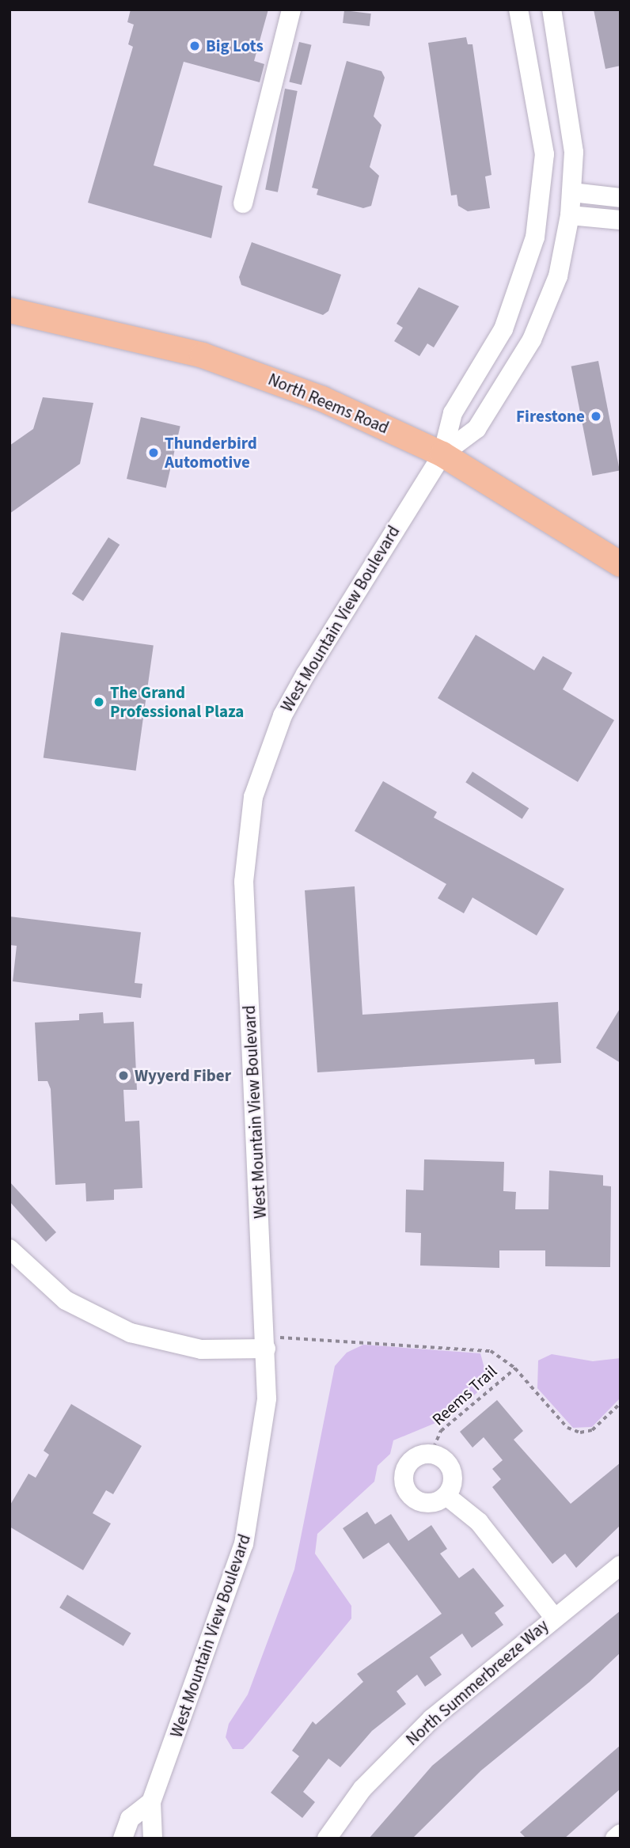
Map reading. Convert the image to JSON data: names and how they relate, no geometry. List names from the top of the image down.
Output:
{
  "streets": {
    "main road": ["North Reems Road"],
    "street": ["West Mountain View Boulevard", "North Summerbreeze Way"],
    "path": ["Reems Trail"]
  },
  "crossings": [
    ["North Reems Road", "West Mountain View Boulevard"]
  ],
  "places": [
    "Big Lots",
    "Firestone",
    "Thunderbird Automotive",
    "The Grand Professional Plaza",
    "Wyyerd Fiber"
  ]
}
